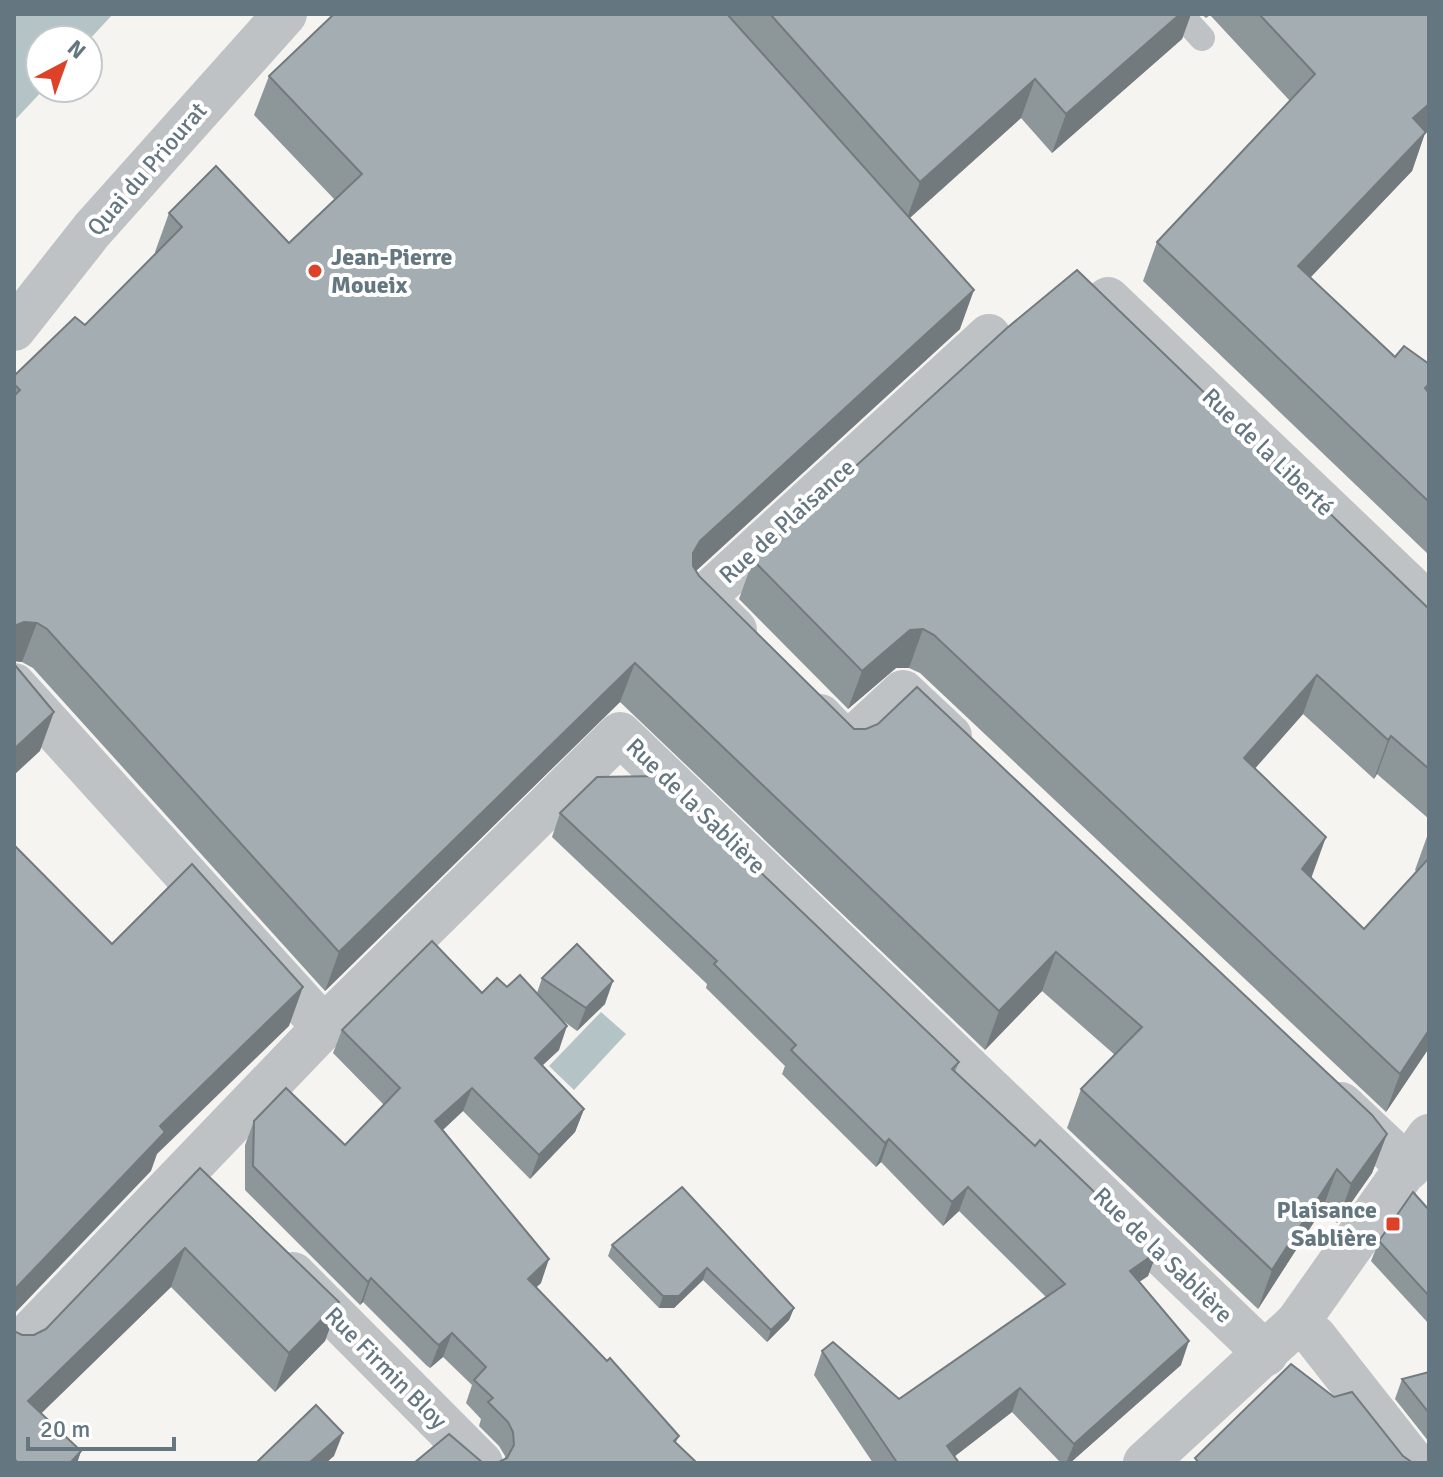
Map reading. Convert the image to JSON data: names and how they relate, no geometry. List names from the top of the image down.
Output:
{
  "streets": {
    "street": [
      "Quai du Priourat",
      "Rue de la Liberté",
      "Rue de Plaisance",
      "Rue de la Sablière",
      "Rue Firmin Bloy"
    ]
  },
  "places": {
    "other": ["Jean-Pierre Moueix"],
    "transit": ["Plaisance Sablière"]
  },
  "scale_bar": "20 m",
  "north": "top right"
}
